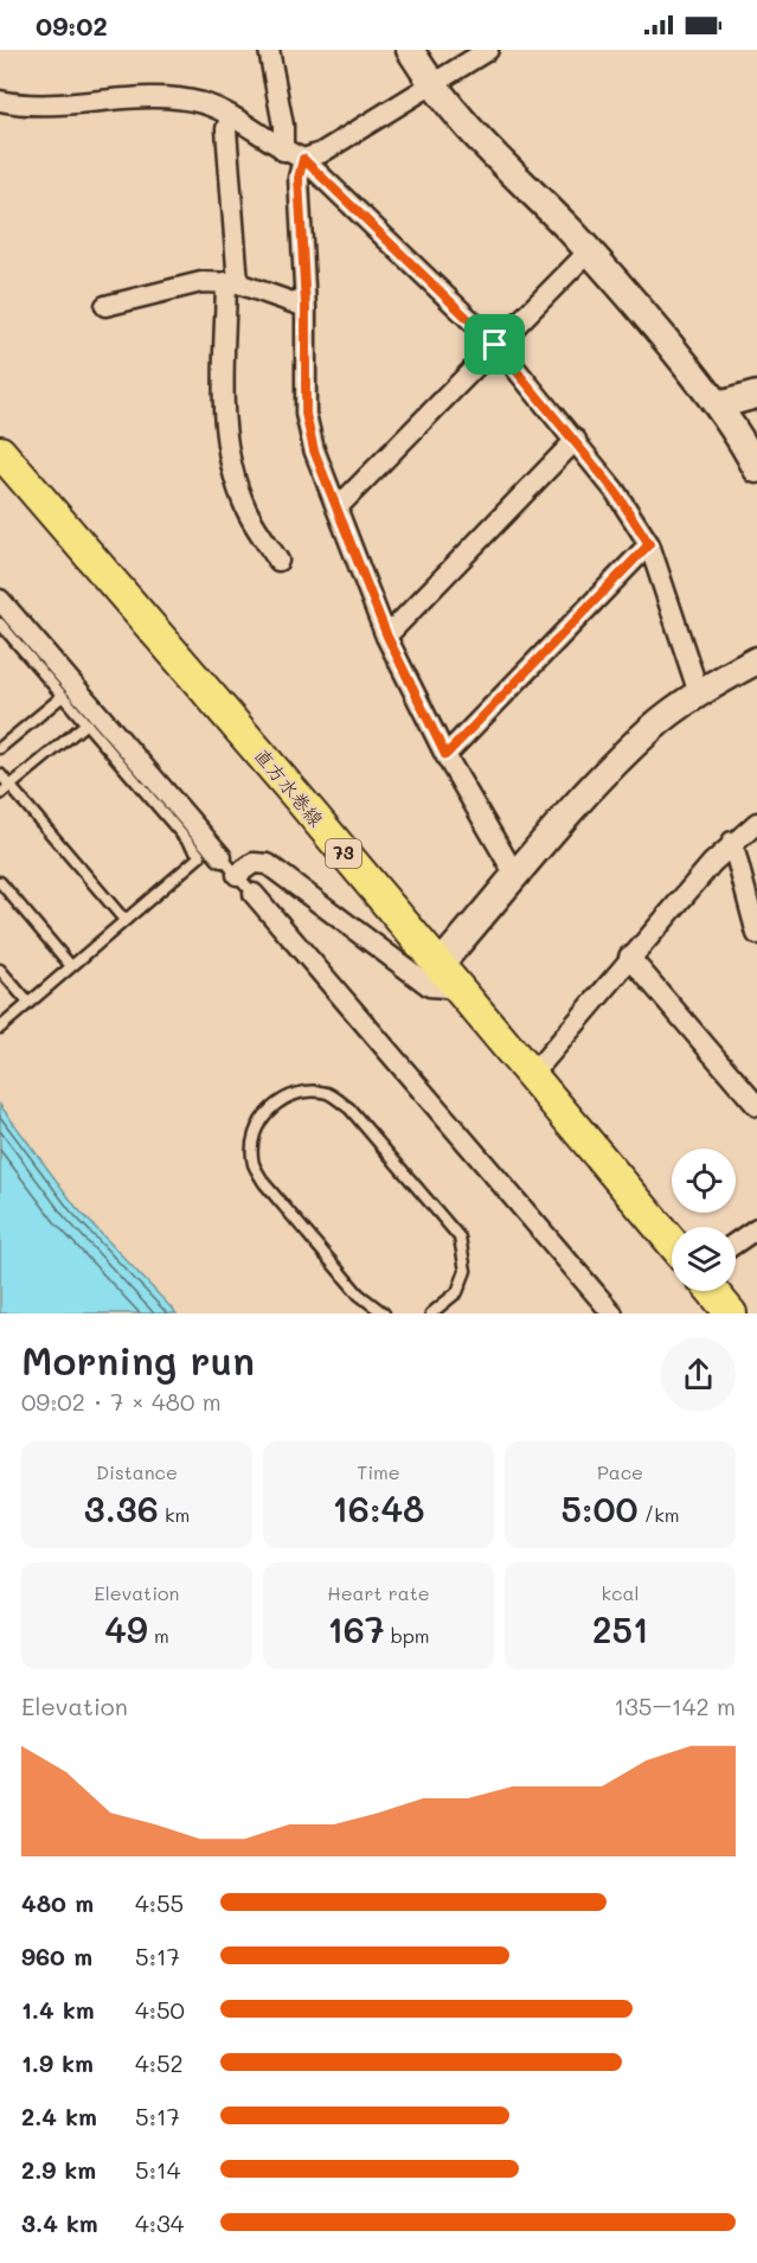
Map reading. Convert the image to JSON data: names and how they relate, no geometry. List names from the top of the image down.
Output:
{
  "streets": {
    "main road": ["直方水巻線", "73"]
  },
  "page": {
    "status": "09:02",
    "heading": ["Morning run", "09:02 · 7 × 480 m"],
    "stats": [
      ["Distance", "3.36 km"],
      ["Time", "16:48"],
      ["Pace", "5:00 /km"],
      ["Elevation", "49 m"],
      ["Heart rate", "167 bpm"],
      ["kcal", "251"]
    ],
    "chart": ["Elevation", "135–142 m"],
    "list": [
      {
        "name": "480 m",
        "note": "4:55"
      },
      {
        "name": "960 m",
        "note": "5:17"
      },
      {
        "name": "1.4 km",
        "note": "4:50"
      },
      {
        "name": "1.9 km",
        "note": "4:52"
      },
      {
        "name": "2.4 km",
        "note": "5:17"
      },
      {
        "name": "2.9 km",
        "note": "5:14"
      },
      {
        "name": "3.4 km",
        "note": "4:34"
      }
    ]
  }
}
